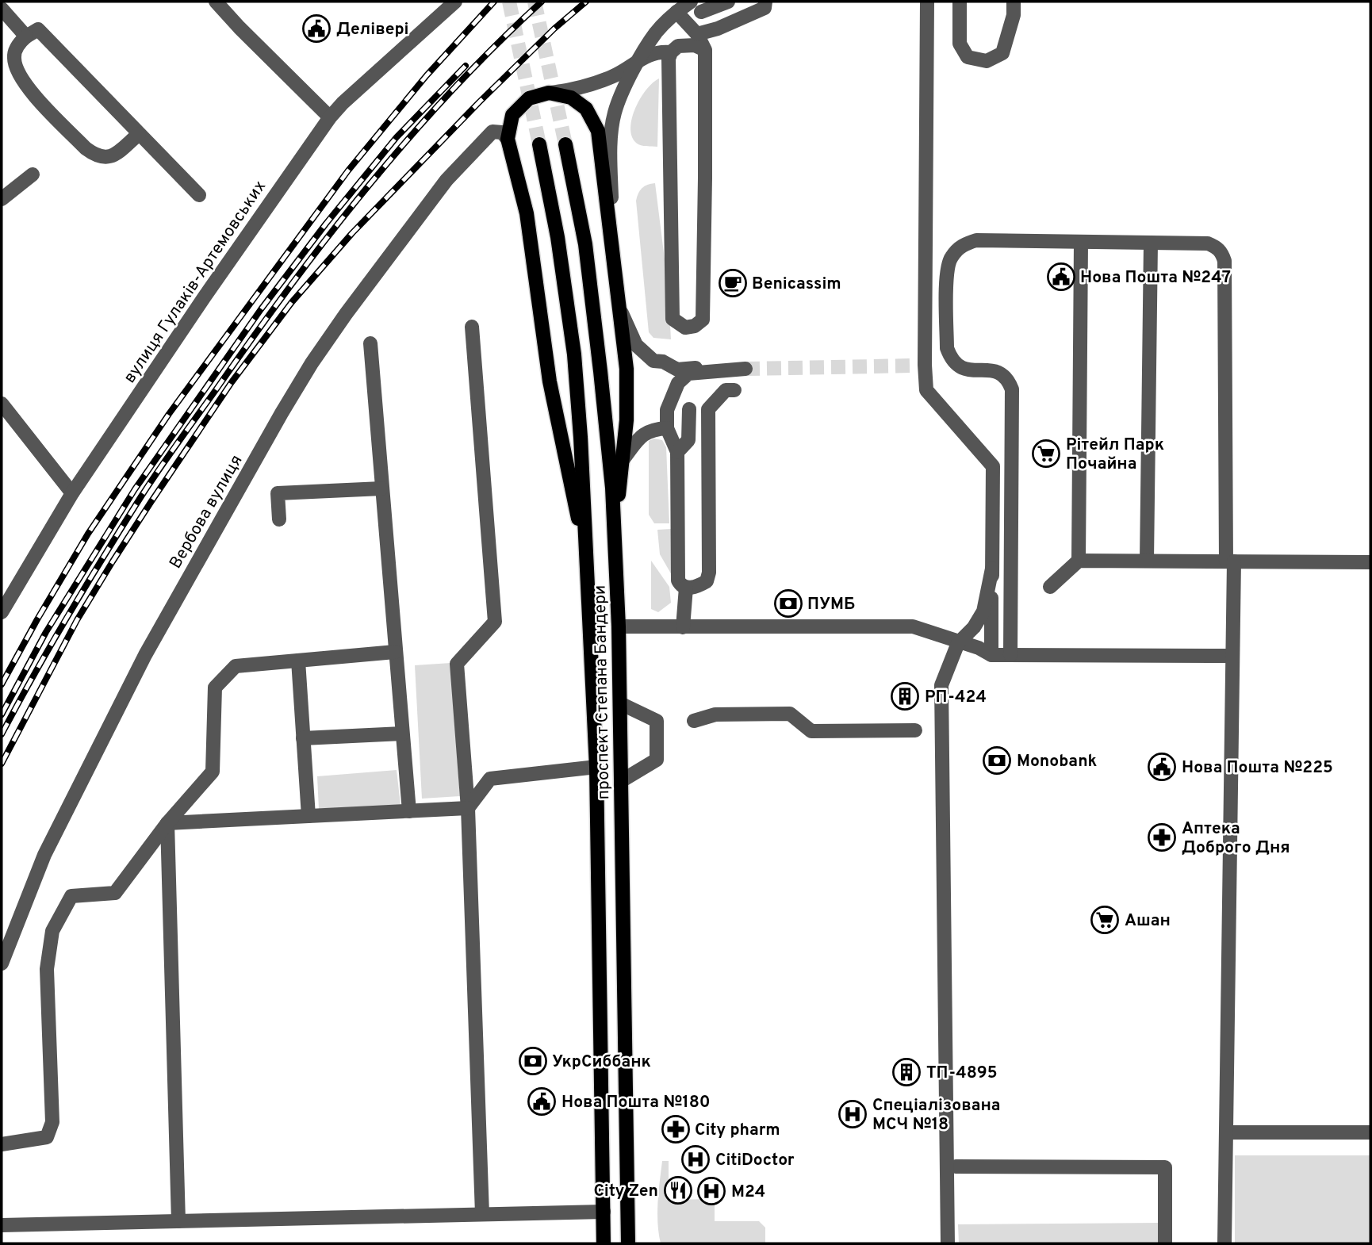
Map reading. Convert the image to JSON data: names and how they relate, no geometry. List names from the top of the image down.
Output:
{
  "streets": {
    "main road": ["проспект Степана Бандери"],
    "street": ["вулиця Гулаків-Артемовських", "Вербова вулиця"]
  },
  "places": {
    "public building": [
      "Делівері",
      "Нова Пошта №247",
      "Нова Пошта №225",
      "Нова Пошта №180"
    ],
    "cafe": ["Benicassim"],
    "supermarket": ["Рітейл Парк Почайна", "Ашан"],
    "bank": ["ПУМБ", "Monobank", "УкрСиббанк"],
    "building": ["РП-424", "ТП-4895"],
    "pharmacy": ["Аптека Доброго Дня", "City pharm"],
    "hospital": ["Спеціалізована МСЧ №18", "CitiDoctor", "М24"],
    "restaurant": ["City Zen"]
  }
}
